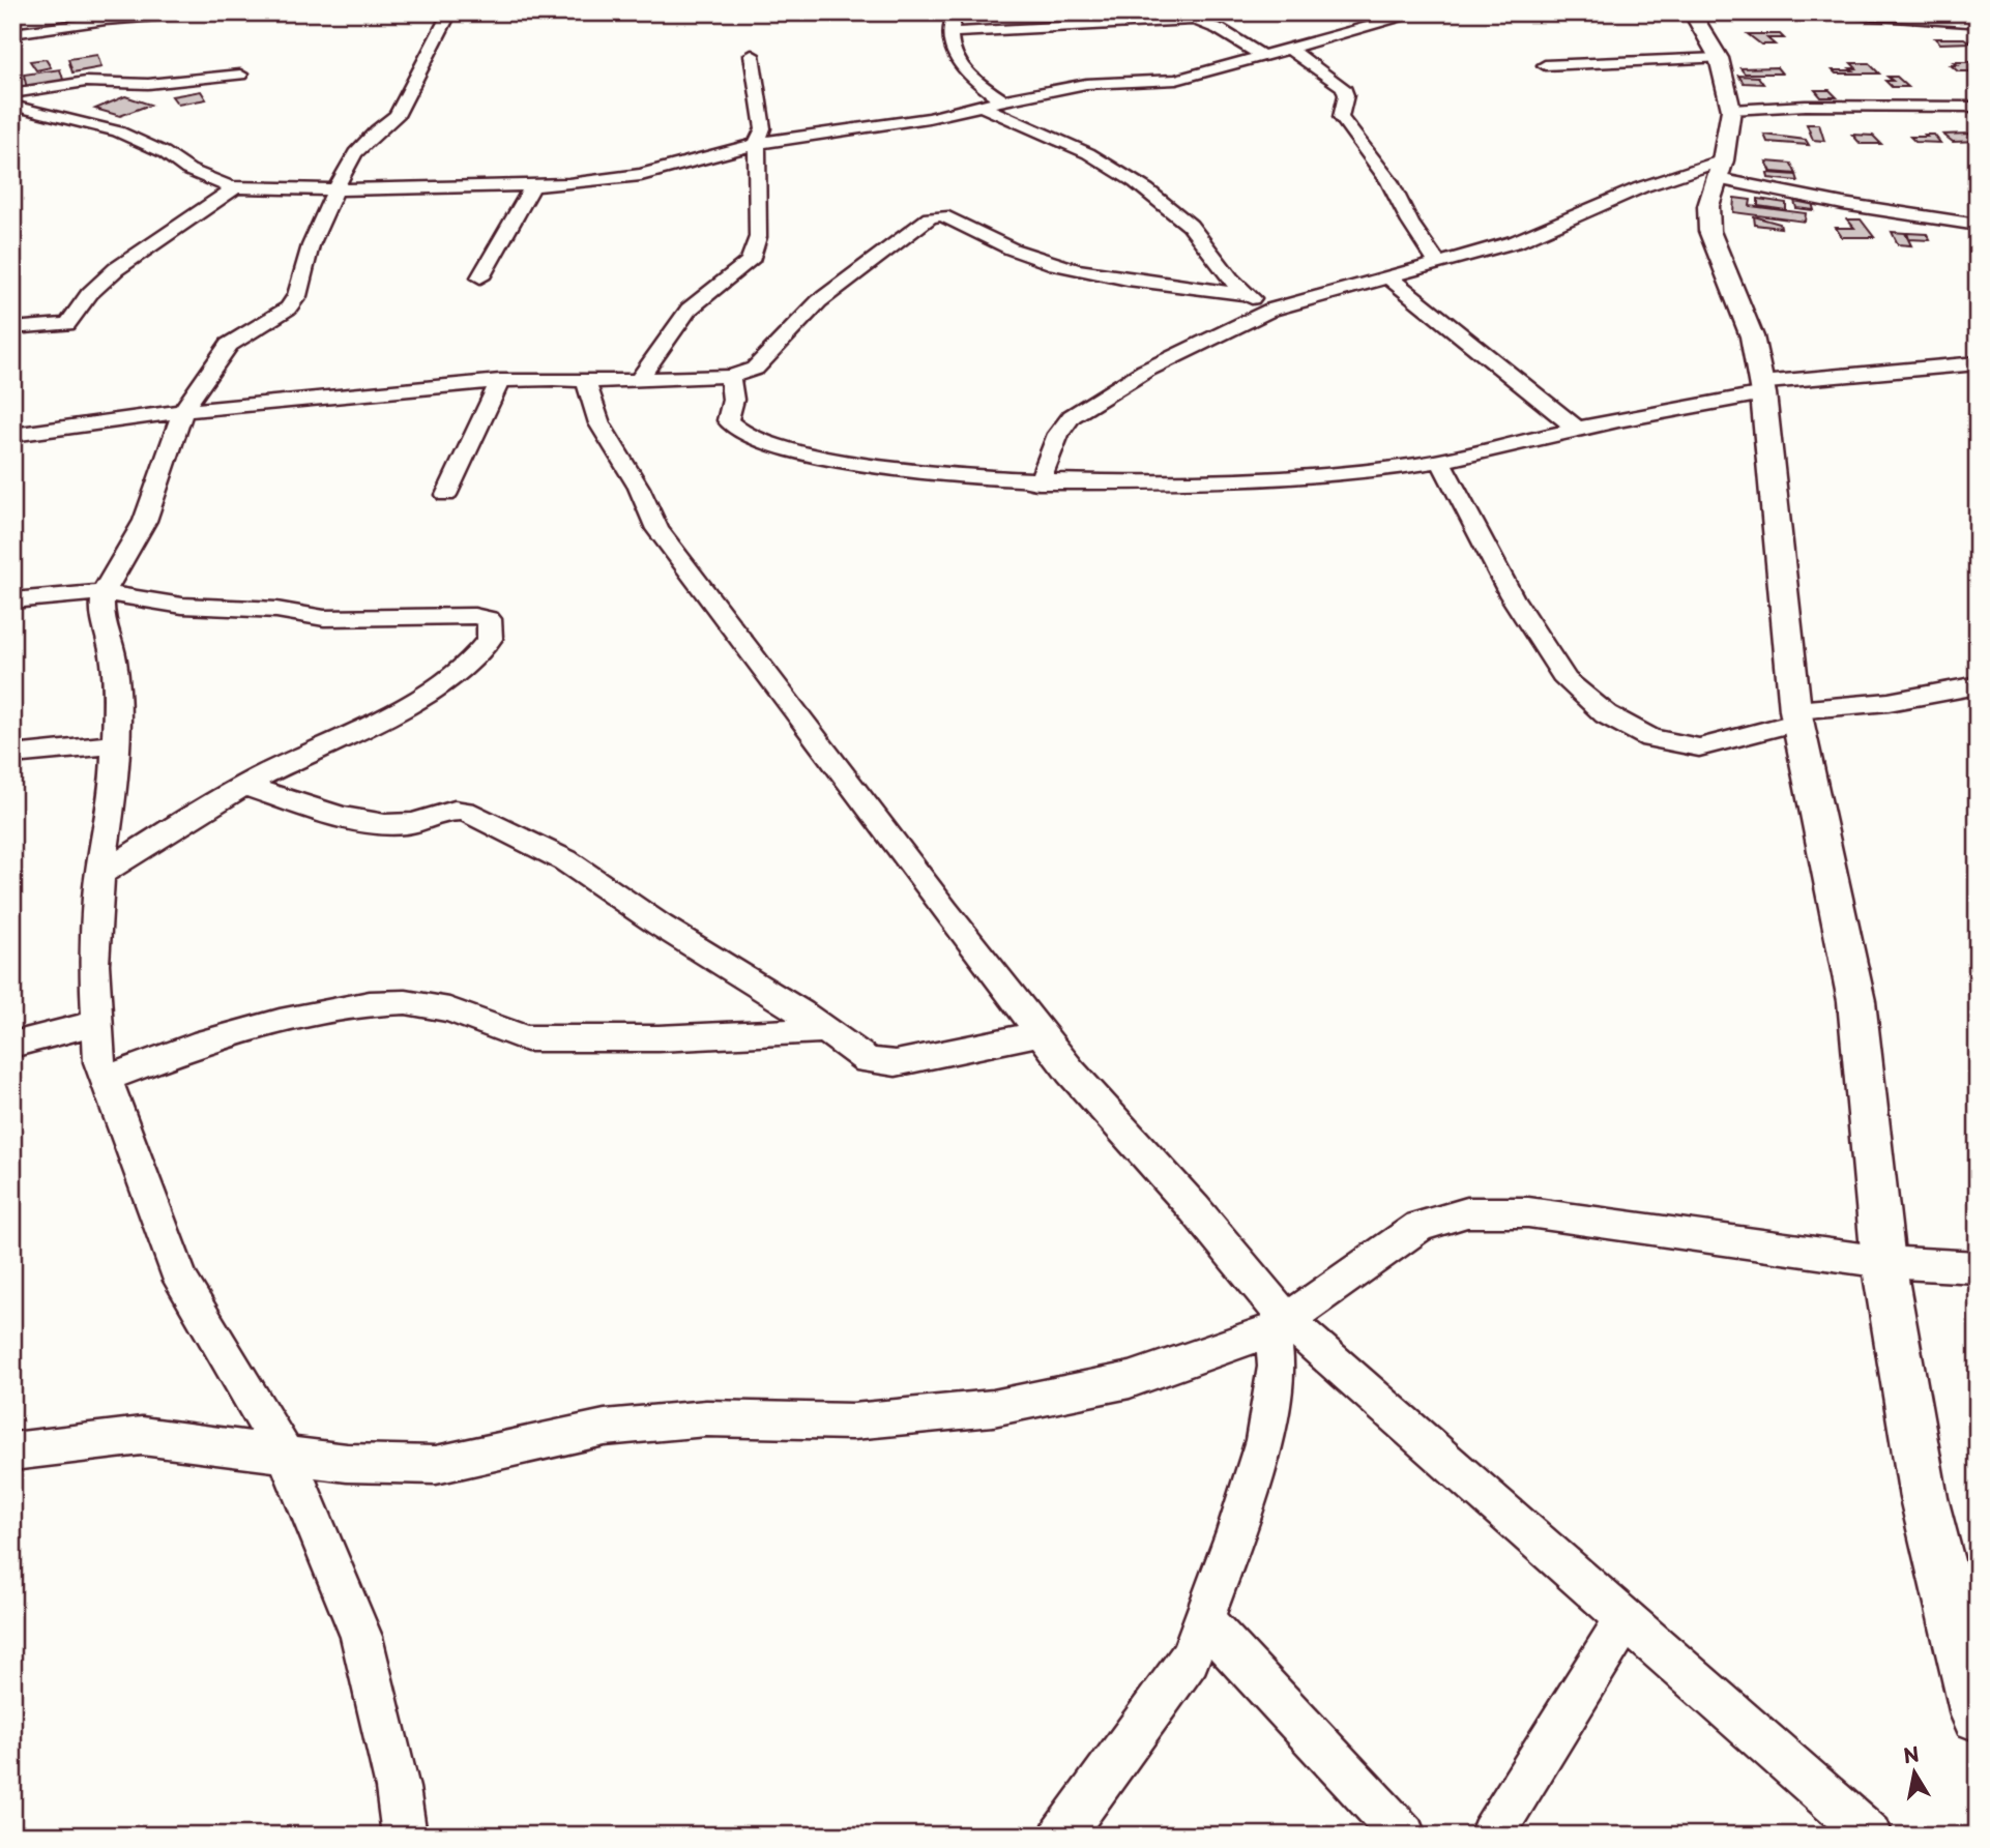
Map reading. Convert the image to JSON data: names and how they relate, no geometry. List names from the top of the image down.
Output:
{
  "north": "top"
}
